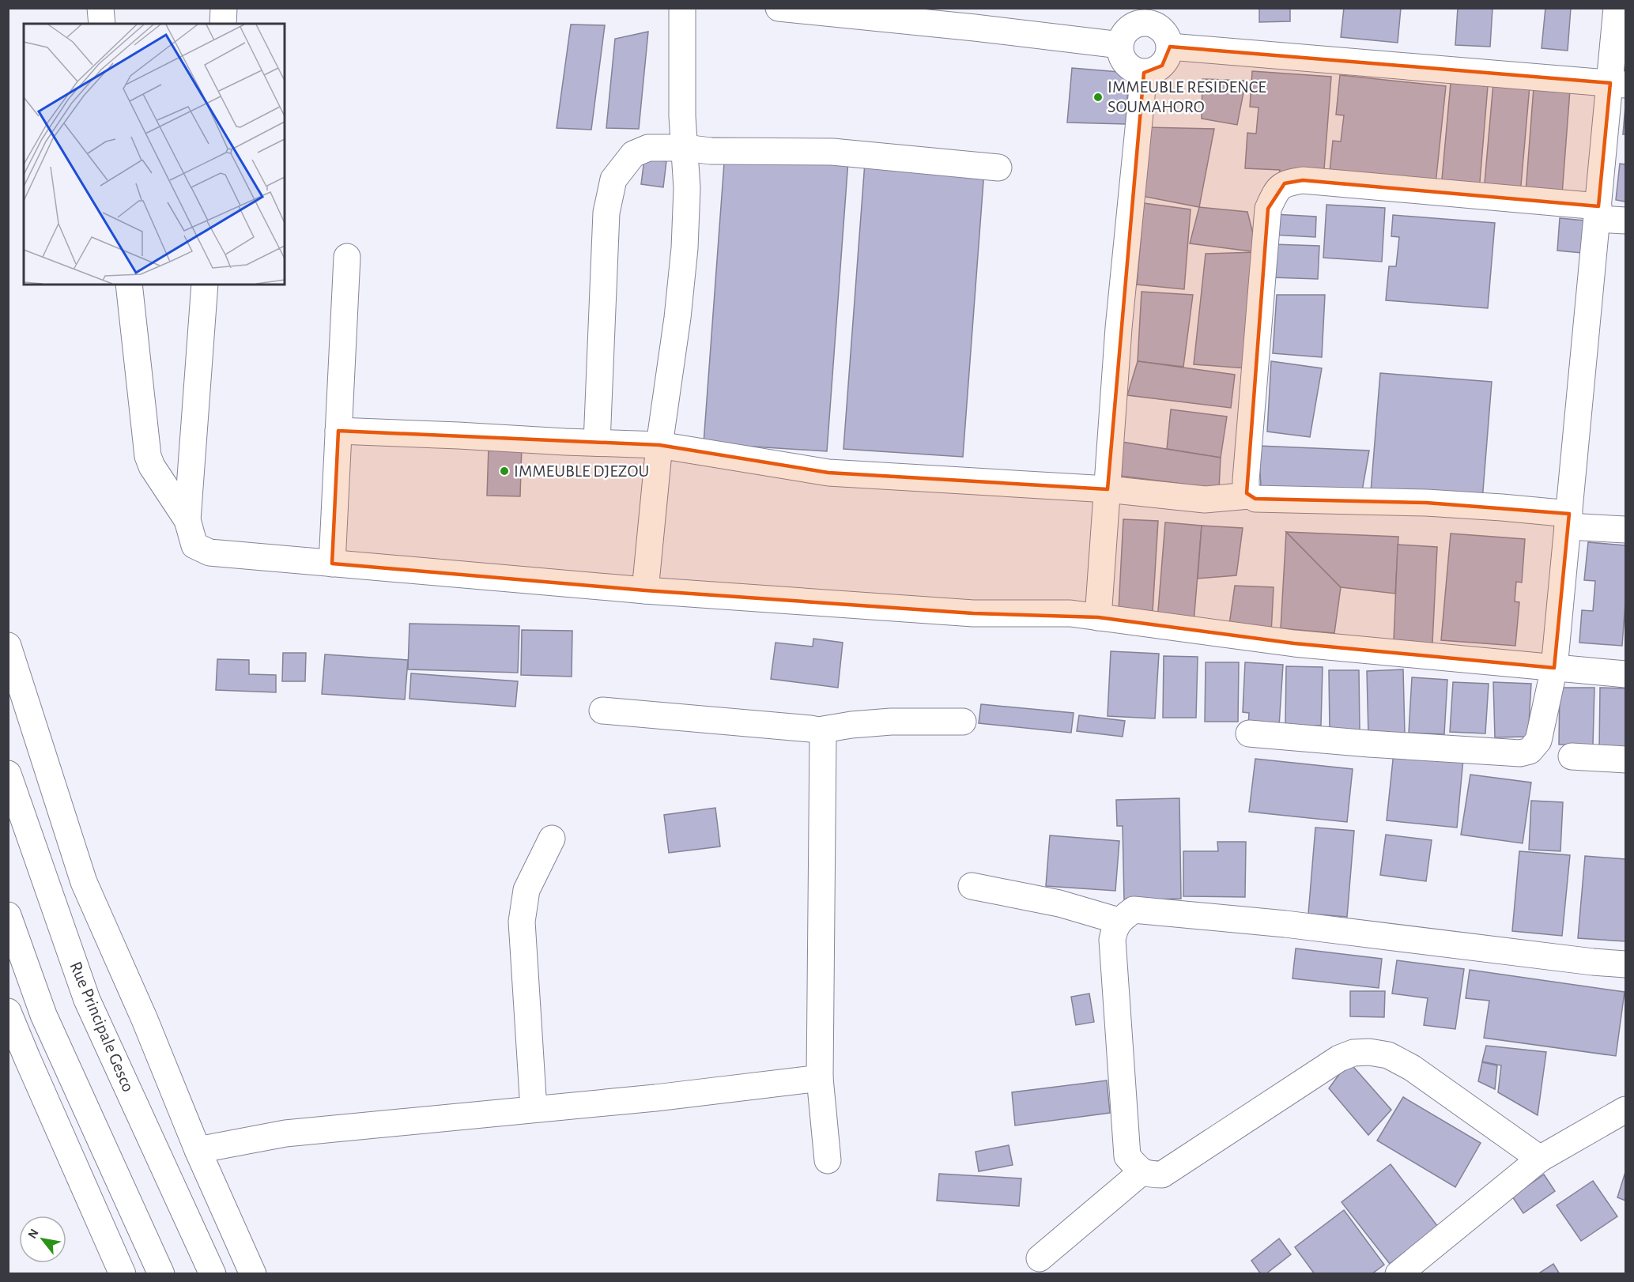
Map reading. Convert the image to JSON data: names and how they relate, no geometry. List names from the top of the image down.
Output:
{
  "streets": {
    "street": ["Rue Principale Gesco"]
  },
  "places": ["IMMEUBLE RESIDENCE SOUMAHORO", "IMMEUBLE DJEZOU"],
  "north": "top left"
}
